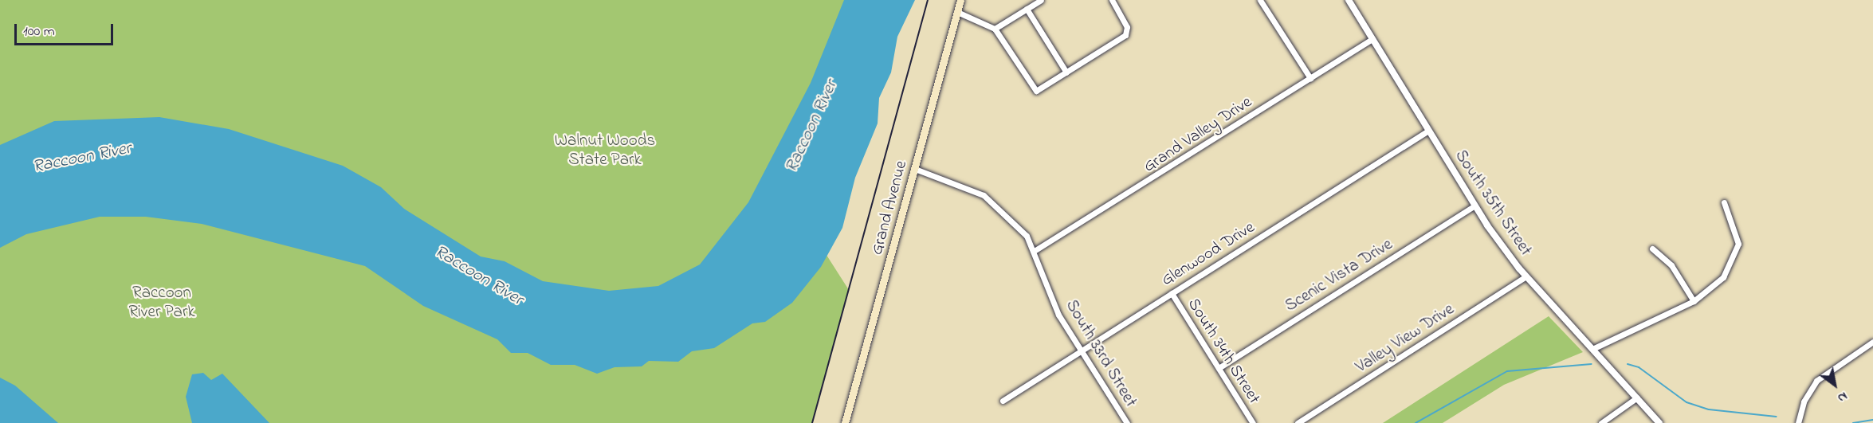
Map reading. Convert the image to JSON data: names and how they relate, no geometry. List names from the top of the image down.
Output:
{
  "streets": {
    "main road": ["Grand Avenue"],
    "street": [
      "Grand Valley Drive",
      "South 35th Street",
      "Glenwood Drive",
      "Scenic Vista Drive",
      "Valley View Drive",
      "South 34th Street",
      "South 33rd Street"
    ]
  },
  "crossings": [
    ["Grand Valley Drive", "South 35th Street"],
    ["Grand Valley Drive", "South 33rd Street"],
    ["South 35th Street", "Glenwood Drive"],
    ["South 35th Street", "Scenic Vista Drive"],
    ["South 35th Street", "Valley View Drive"],
    ["Grand Avenue", "South 33rd Street"],
    ["Glenwood Drive", "South 34th Street"],
    ["Glenwood Drive", "South 33rd Street"],
    ["Scenic Vista Drive", "South 34th Street"]
  ],
  "water": ["Raccoon River"],
  "parks": ["Walnut Woods State Park", "Raccoon River Park"],
  "scale_bar": "100 m",
  "north": "bottom right"
}
